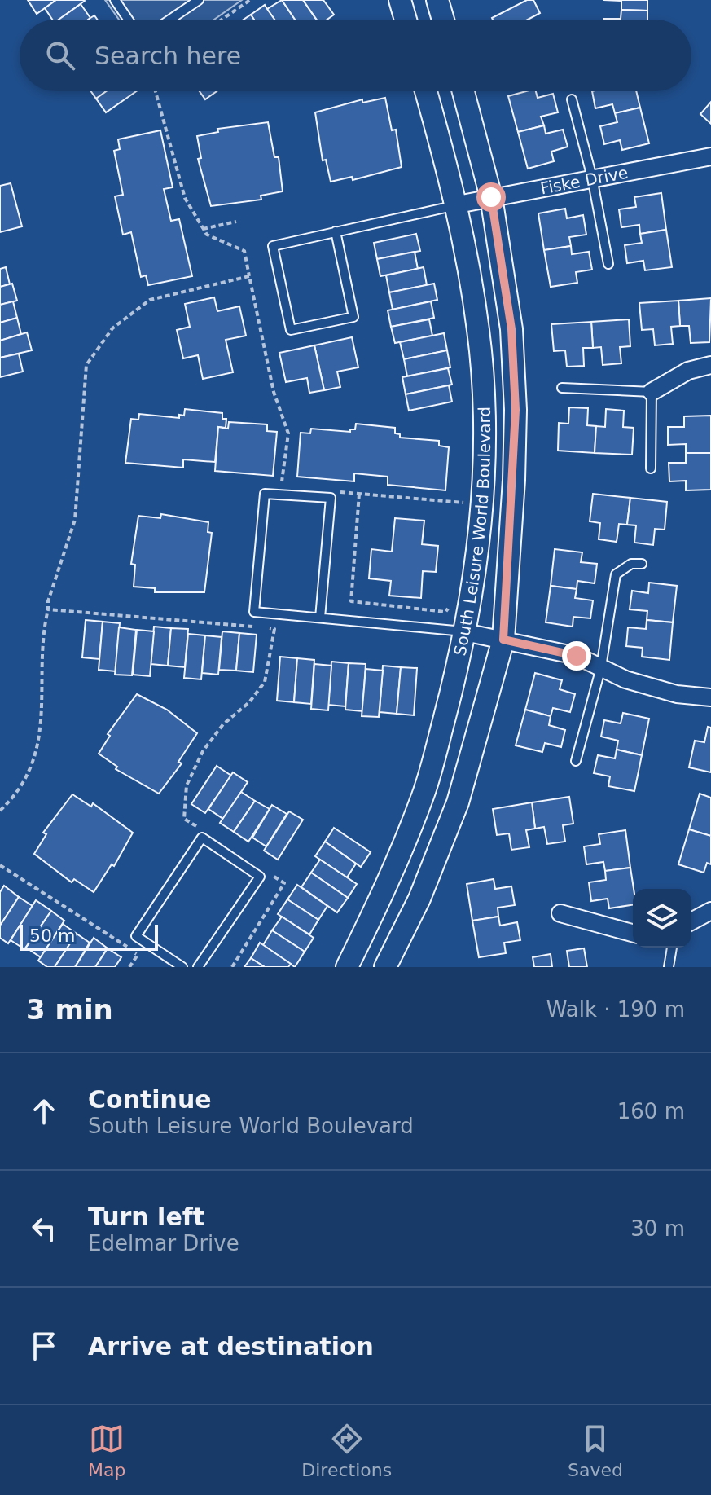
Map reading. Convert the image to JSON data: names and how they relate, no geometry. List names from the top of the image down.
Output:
{
  "streets": {
    "street": ["Fiske Drive", "South Leisure World Boulevard"]
  },
  "crossings": [
    ["Fiske Drive", "South Leisure World Boulevard"]
  ],
  "scale_bar": "50 m",
  "page": {
    "search": "Search here",
    "scale": "50 m",
    "heading": ["3 min", "Walk · 190 m"],
    "list": [
      ["Continue", "South Leisure World Boulevard", "160 m"],
      ["Turn left", "Edelmar Drive", "30 m"],
      "Arrive at destination"
    ],
    "nav": ["Map", "Directions", "Saved"]
  }
}
